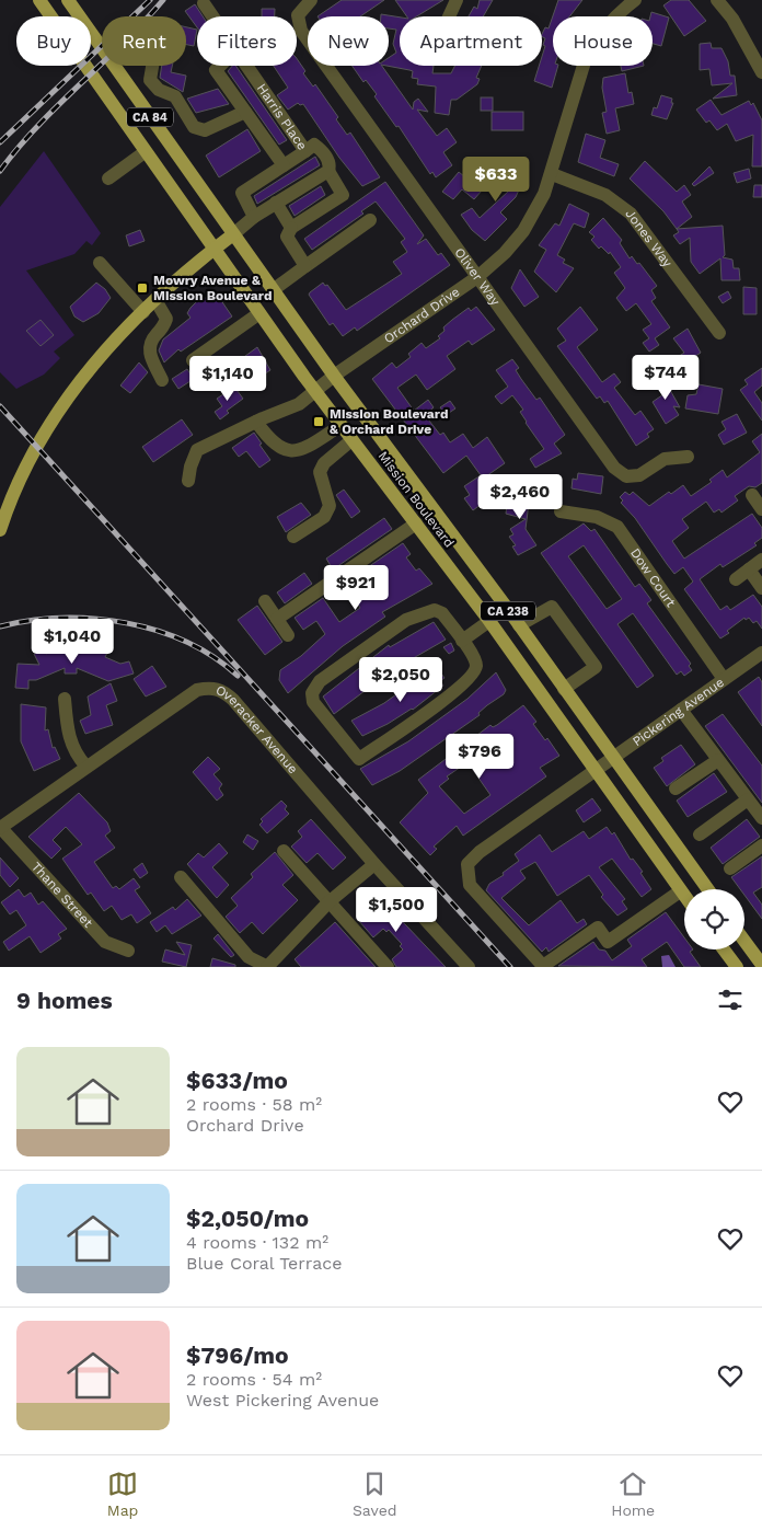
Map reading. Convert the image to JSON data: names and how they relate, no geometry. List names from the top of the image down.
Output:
{
  "streets": {
    "main road": ["CA 84", "Mission Boulevard", "CA 238"],
    "street": [
      "Harris Place",
      "Jones Way",
      "Oliver Way",
      "Orchard Drive",
      "Dow Court",
      "Pickering Avenue",
      "Overacker Avenue",
      "Thane Street"
    ]
  },
  "crossings": [
    ["Jones Way", "Orchard Drive"],
    ["Oliver Way", "Orchard Drive"],
    ["Orchard Drive", "Mission Boulevard"],
    ["Mission Boulevard", "Pickering Avenue"],
    ["Dow Court", "Pickering Avenue"],
    ["Overacker Avenue", "Thane Street"]
  ],
  "places": {
    "transit": ["Mowry Avenue & Mission Boulevard", "Mission Boulevard & Orchard Drive"]
  },
  "page": {
    "chip": [
      "Buy",
      "Rent",
      "Filters",
      "New",
      "Apartment",
      "House"
    ],
    "price": [
      "$633",
      "$744",
      "$1,140",
      "$2,460",
      "$921",
      "$1,040",
      "$2,050",
      "$796",
      "$1,500"
    ],
    "heading": "9 homes",
    "list": [
      {
        "name": "$633/mo",
        "note": "2 rooms · 58 m² · Orchard Drive"
      },
      {
        "name": "$2,050/mo",
        "note": "4 rooms · 132 m² · Blue Coral Terrace"
      },
      {
        "name": "$796/mo",
        "note": "2 rooms · 54 m² · West Pickering Avenue"
      }
    ],
    "tabs": ["Map", "Saved", "Home"]
  }
}
